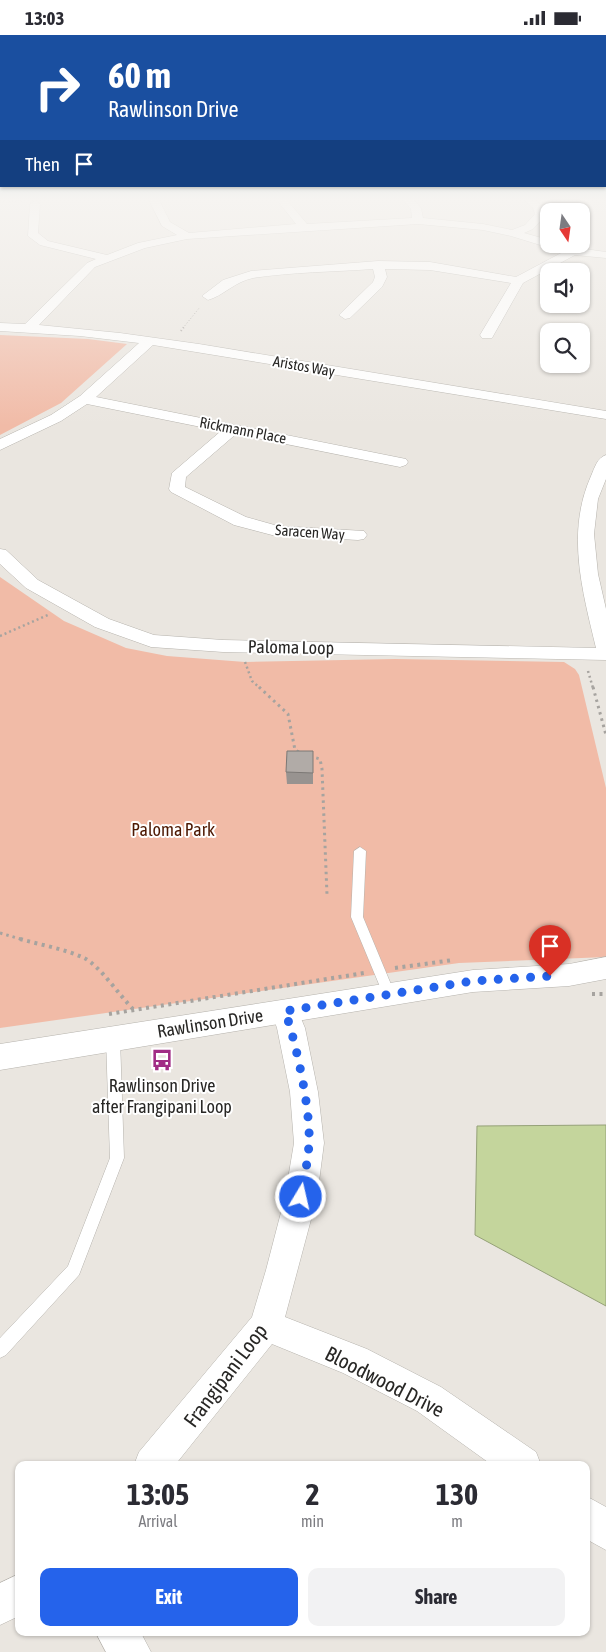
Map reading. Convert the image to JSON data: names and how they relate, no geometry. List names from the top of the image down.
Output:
{
  "streets": {
    "street": [
      "Aristos Way",
      "Rickmann Place",
      "Saracen Way",
      "Paloma Loop",
      "Rawlinson Drive",
      "Frangipani Loop",
      "Bloodwood Drive"
    ]
  },
  "crossings": [
    ["Rickmann Place", "Saracen Way"],
    ["Rawlinson Drive", "Frangipani Loop"],
    ["Frangipani Loop", "Bloodwood Drive"]
  ],
  "parks": ["Paloma Park"],
  "places": {
    "bus stop": ["Rawlinson Drive after Frangipani Loop"]
  },
  "north": "bottom",
  "page": {
    "status": "13:03",
    "turn": ["60 m", "Rawlinson Drive"],
    "then": "Then",
    "eta": [
      "13:05",
      "Arrival",
      "2",
      "min",
      "130",
      "m"
    ],
    "buttons": ["Exit", "Share"]
  }
}
